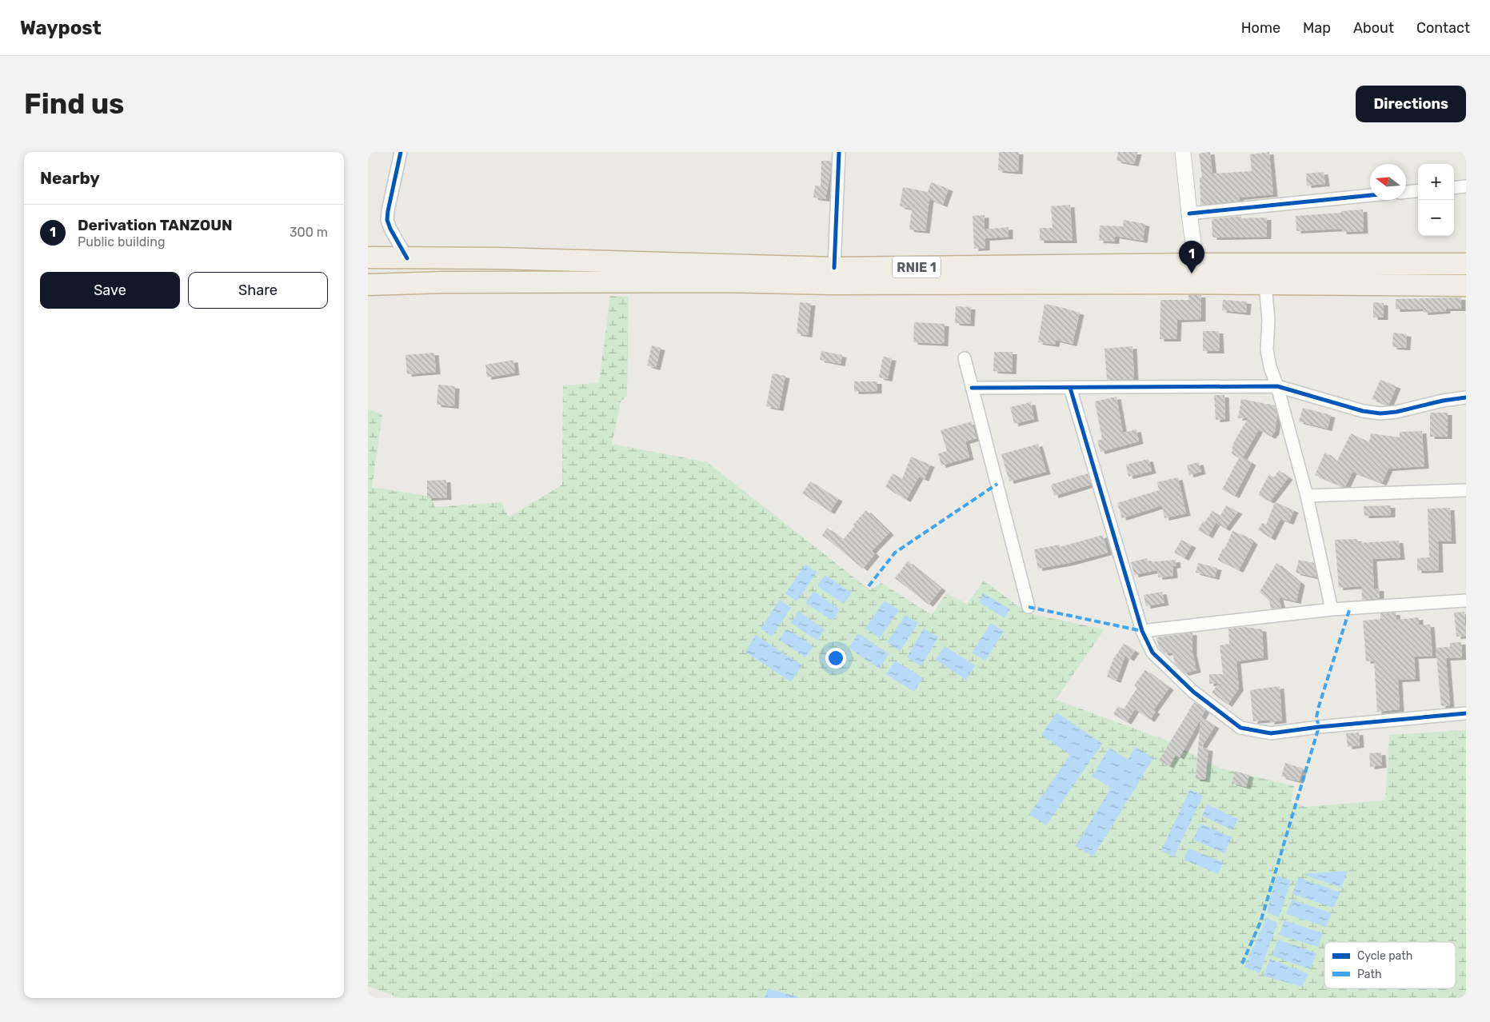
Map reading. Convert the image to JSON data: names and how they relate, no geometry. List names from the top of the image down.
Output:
{
  "streets": {
    "highway": ["RNIE 1"]
  },
  "legend": ["Cycle path", "Path"],
  "north": "left",
  "page": {
    "header": "Waypost",
    "nav": [
      "Home",
      "Map",
      "About",
      "Contact"
    ],
    "buttons": [
      "Directions",
      ["Save", "Share"]
    ],
    "title": "Find us",
    "heading": "Nearby",
    "map_buttons": ["+", "−"],
    "list": [
      {
        "mark": "1",
        "name": "Derivation TANZOUN",
        "note": "Public building",
        "value": "300 m"
      }
    ],
    "pins": "1"
  }
}
